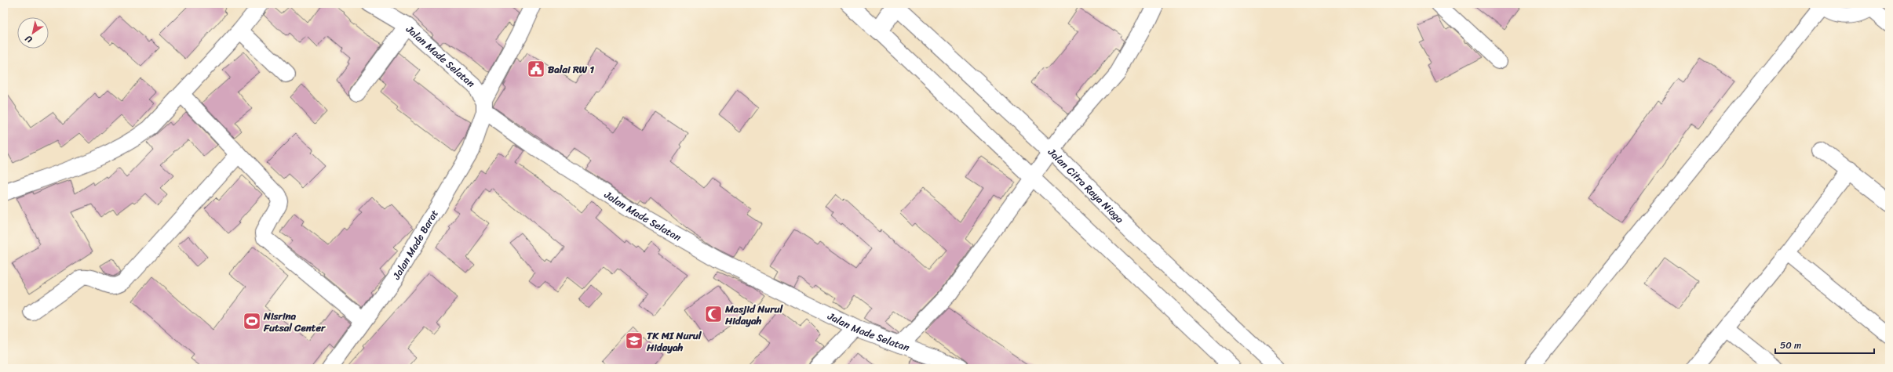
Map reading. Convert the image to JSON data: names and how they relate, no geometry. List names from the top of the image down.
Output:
{
  "streets": {
    "street": ["Jalan Made Selatan", "Jalan Citra Raya Niaga", "Jalan Made Barat"]
  },
  "crossings": [
    ["Jalan Made Selatan", "Jalan Made Barat"]
  ],
  "places": {
    "public building": ["Balai RW 1"],
    "mosque": ["Masjid Nurul Hidayah"],
    "sports": ["Nisrina Futsal Center"],
    "school or university": ["TK MI Nurul Hidayah"]
  },
  "scale_bar": "50 m",
  "north": "bottom left"
}
